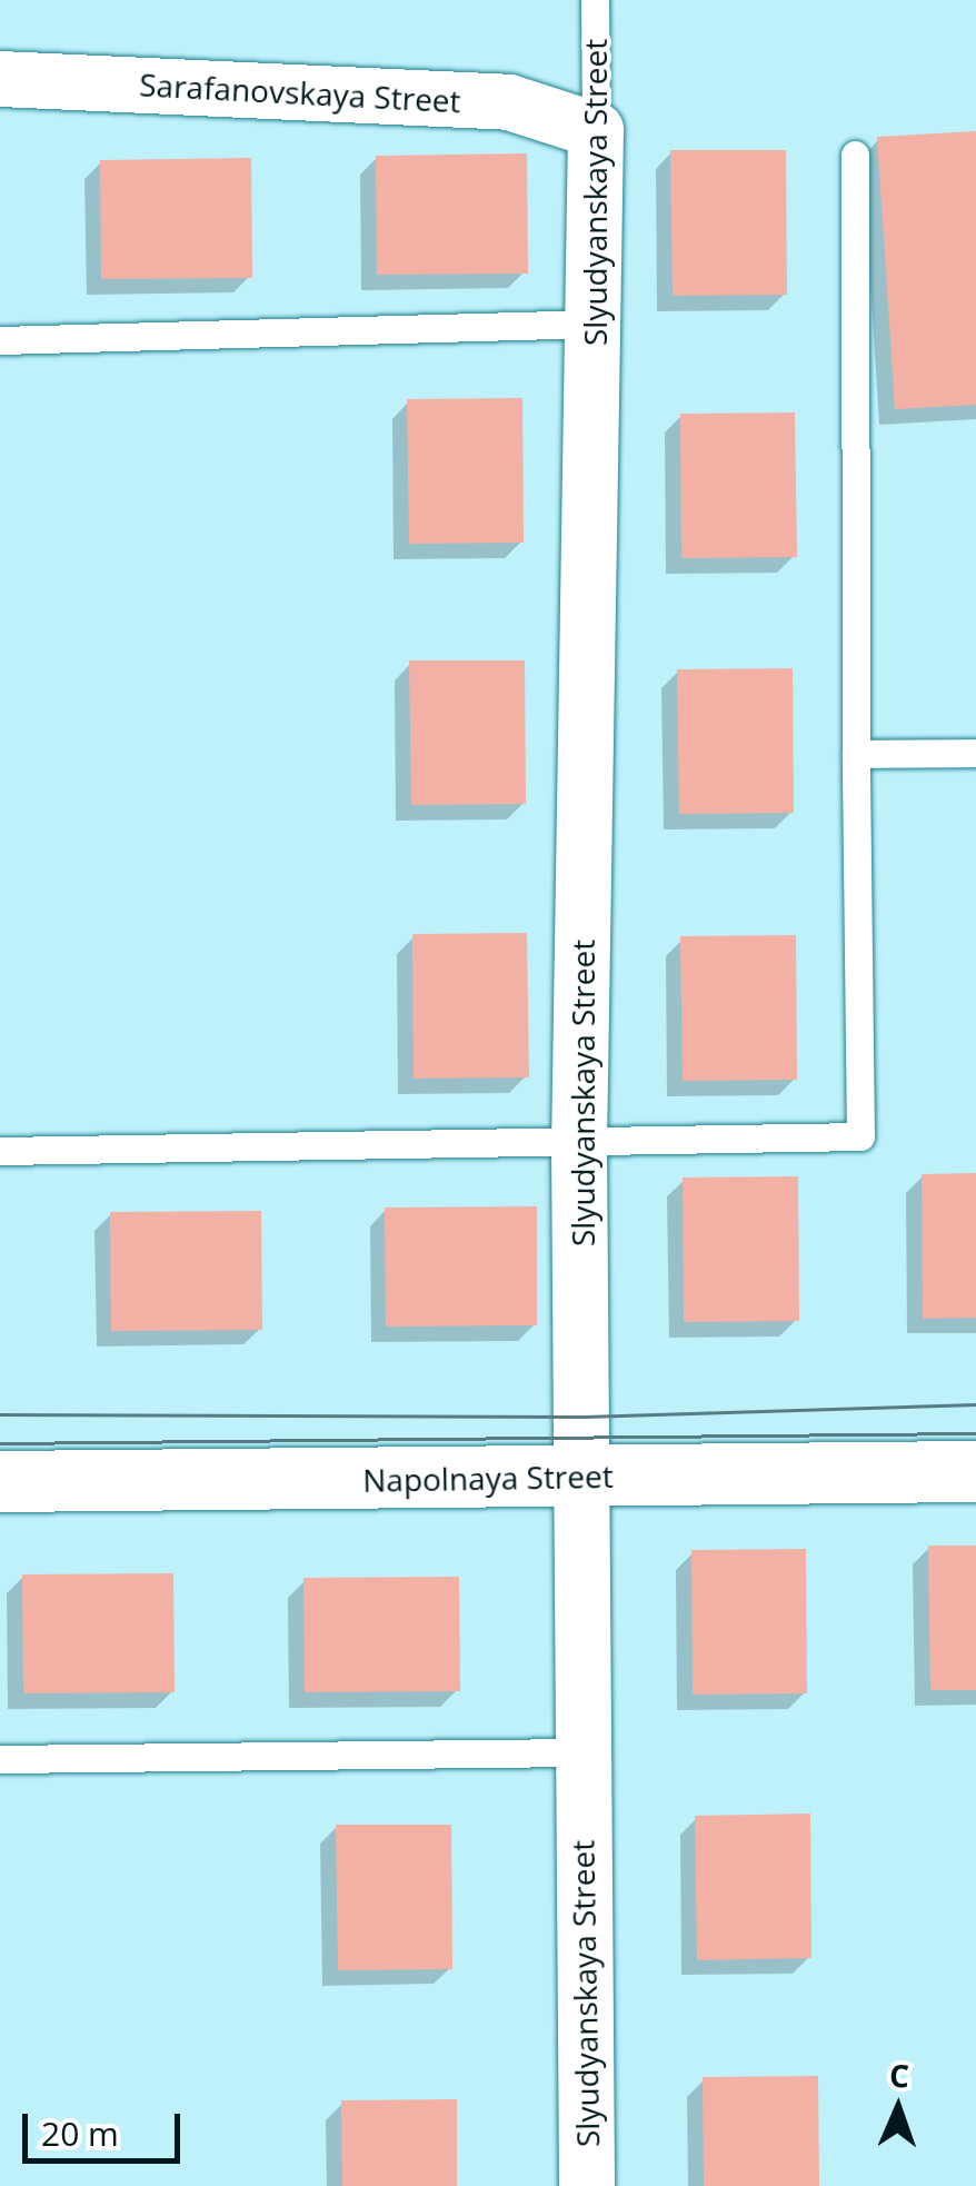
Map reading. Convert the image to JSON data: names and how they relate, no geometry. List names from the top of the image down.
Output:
{
  "streets": {
    "street": ["Sarafanovskaya Street", "Slyudyanskaya Street", "Napolnaya Street"]
  },
  "crossings": [
    ["Sarafanovskaya Street", "Slyudyanskaya Street"],
    ["Slyudyanskaya Street", "Napolnaya Street"]
  ],
  "scale_bar": "20 m",
  "north": "top"
}
